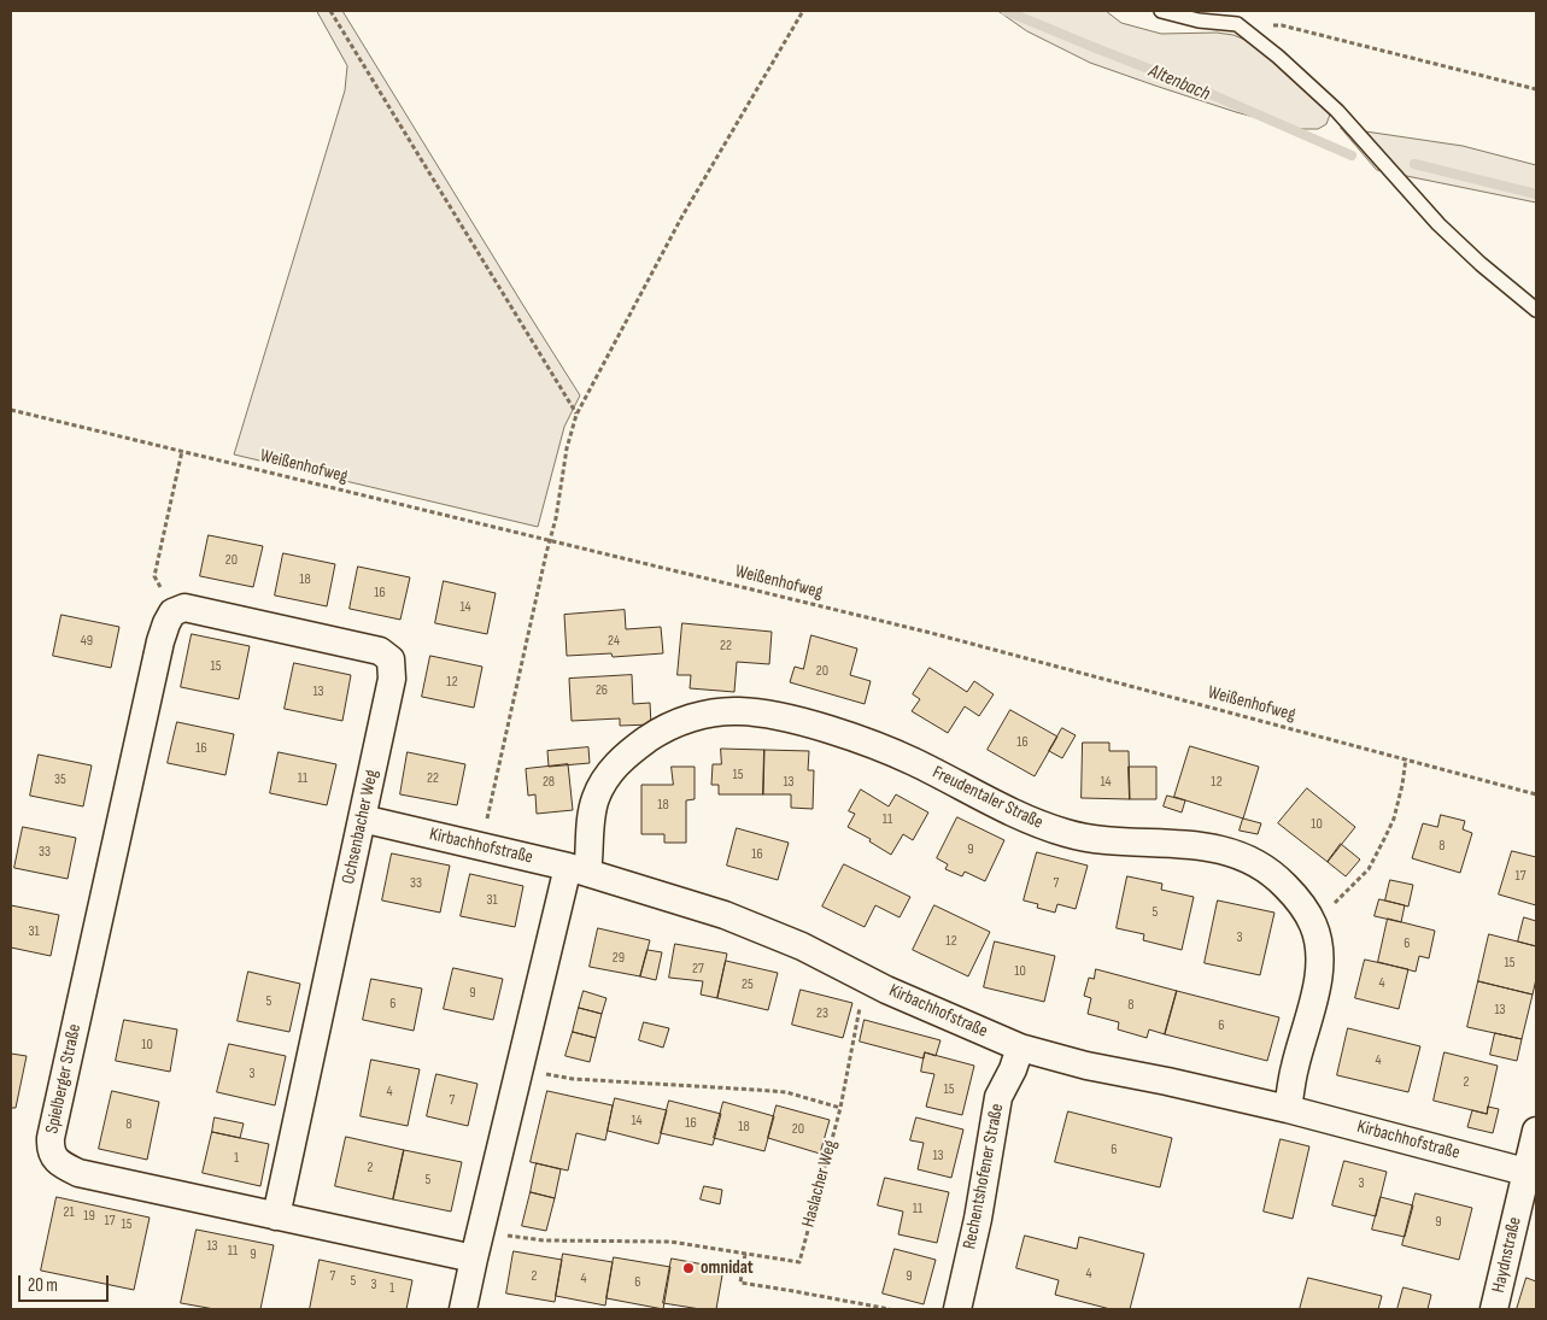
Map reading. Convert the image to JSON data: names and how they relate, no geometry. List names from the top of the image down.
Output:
{
  "streets": {
    "street": [
      "Freudentaler Straße",
      "Ochsenbacher Weg",
      "Kirbachhofstraße",
      "Spielberger Straße",
      "Rechentshofener Straße",
      "Haydnstraße"
    ],
    "path": ["Weißenhofweg", "Haslacher Weg"]
  },
  "crossings": [
    ["Freudentaler Straße", "Kirbachhofstraße"],
    ["Ochsenbacher Weg", "Kirbachhofstraße"],
    ["Ochsenbacher Weg", "Spielberger Straße"],
    ["Kirbachhofstraße", "Rechentshofener Straße"],
    ["Kirbachhofstraße", "Haydnstraße"]
  ],
  "water": ["Altenbach"],
  "places": ["omnidat"],
  "house_numbers": [
    "20",
    "18",
    "16",
    "14",
    "49",
    "24",
    "22",
    "15",
    "20",
    "12",
    "26",
    "13",
    "16",
    "16",
    "15",
    "11",
    "22",
    "35",
    "28",
    "13",
    "14",
    "12",
    "18",
    "11",
    "10",
    "8",
    "9",
    "33",
    "16",
    "17",
    "33",
    "7",
    "31",
    "5",
    "31",
    "3",
    "12",
    "6",
    "29",
    "15",
    "27",
    "10",
    "4",
    "25",
    "9",
    "5",
    "6",
    "8",
    "13",
    "23",
    "6",
    "10",
    "4",
    "3",
    "2",
    "15",
    "4",
    "7",
    "14",
    "16",
    "8",
    "18",
    "20",
    "6",
    "13",
    "1",
    "2",
    "5",
    "3",
    "11",
    "21",
    "19",
    "17",
    "9",
    "15",
    "13",
    "11",
    "9",
    "4",
    "7",
    "2",
    "9",
    "4",
    "5",
    "6",
    "3",
    "1"
  ],
  "scale_bar": "20 m"
}
